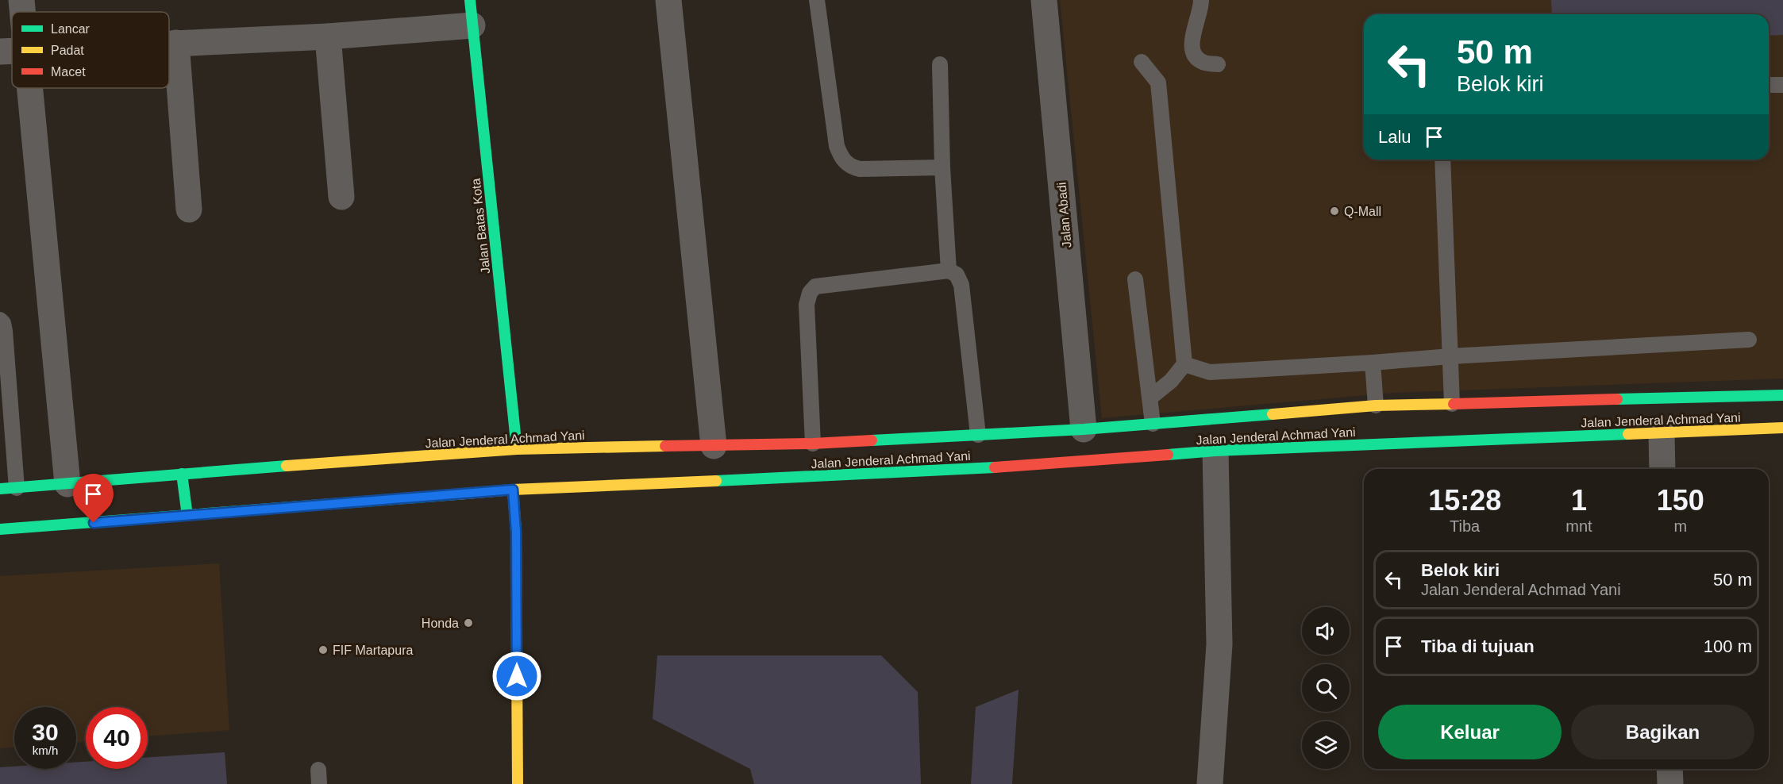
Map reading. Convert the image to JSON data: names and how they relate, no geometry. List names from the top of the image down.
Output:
{
  "streets": {
    "main road": ["Jalan Batas Kota", "Jalan Jenderal Achmad Yani"],
    "street": ["Jalan Abadi"]
  },
  "crossings": [
    ["Jalan Abadi", "Jalan Jenderal Achmad Yani"],
    ["Jalan Batas Kota", "Jalan Jenderal Achmad Yani"]
  ],
  "places": ["Q-Mall", "Honda", "FIF Martapura"],
  "legend": ["Lancar", "Padat", "Macet"],
  "page": {
    "turn": ["50 m", "Belok kiri"],
    "then": "Lalu",
    "eta": [
      "15:28",
      "Tiba",
      "1",
      "mnt",
      "150",
      "m"
    ],
    "list": [
      {
        "name": "Belok kiri",
        "note": "Jalan Jenderal Achmad Yani",
        "value": "50 m"
      },
      {
        "name": "Tiba di tujuan",
        "value": "100 m"
      }
    ],
    "buttons": ["Keluar", "Bagikan"],
    "speed": "30 km/h",
    "limit": "40"
  }
}
